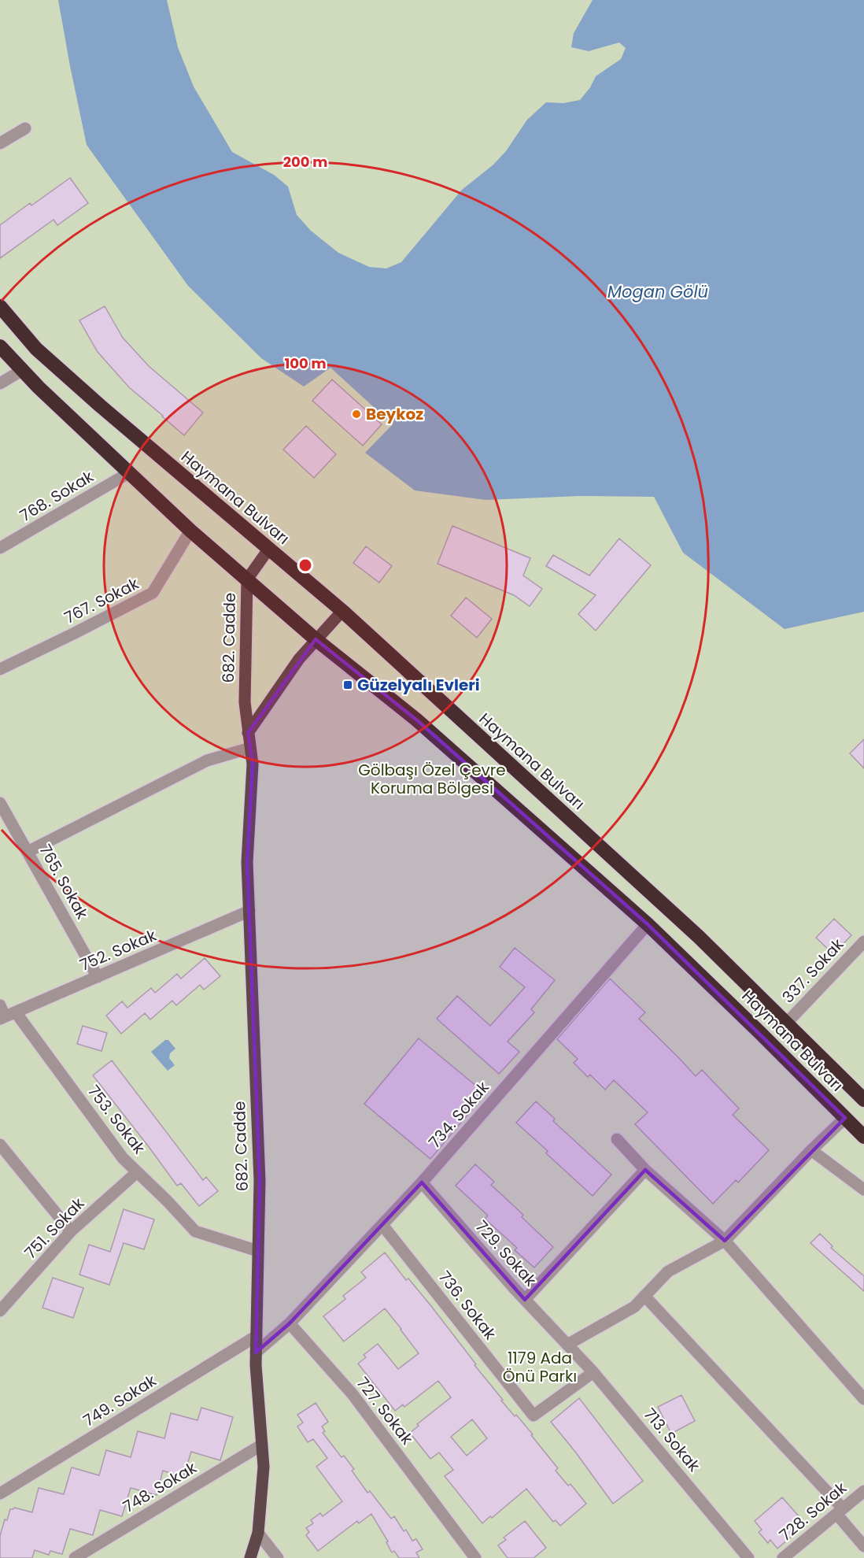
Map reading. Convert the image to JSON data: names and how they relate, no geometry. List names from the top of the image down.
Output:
{
  "streets": {
    "highway": ["Haymana Bulvarı"],
    "main road": ["682. Cadde"],
    "street": [
      "768. Sokak",
      "767. Sokak",
      "765. Sokak",
      "752. Sokak",
      "337. Sokak",
      "734. Sokak",
      "753. Sokak",
      "751. Sokak",
      "729. Sokak",
      "736. Sokak",
      "749. Sokak",
      "727. Sokak",
      "713. Sokak",
      "748. Sokak",
      "728. Sokak"
    ]
  },
  "crossings": [
    ["768. Sokak", "Haymana Bulvarı"],
    ["Haymana Bulvarı", "767. Sokak"],
    ["Haymana Bulvarı", "682. Cadde"],
    ["Haymana Bulvarı", "337. Sokak"],
    ["Haymana Bulvarı", "734. Sokak"],
    ["682. Cadde", "752. Sokak"],
    ["682. Cadde", "753. Sokak"],
    ["682. Cadde", "749. Sokak"],
    ["682. Cadde", "748. Sokak"],
    ["765. Sokak", "752. Sokak"],
    ["752. Sokak", "753. Sokak"],
    ["734. Sokak", "729. Sokak"],
    ["734. Sokak", "736. Sokak"],
    ["734. Sokak", "727. Sokak"],
    ["753. Sokak", "751. Sokak"],
    ["729. Sokak", "713. Sokak"],
    ["736. Sokak", "713. Sokak"]
  ],
  "water": ["Mogan Gölü"],
  "parks": ["Gölbaşı Özel Çevre Koruma Bölgesi", "1179 Ada Önü Parkı"],
  "places": {
    "other": ["Beykoz"],
    "transit": ["Güzelyalı Evleri"]
  },
  "rings": ["200 m", "100 m"]
}
